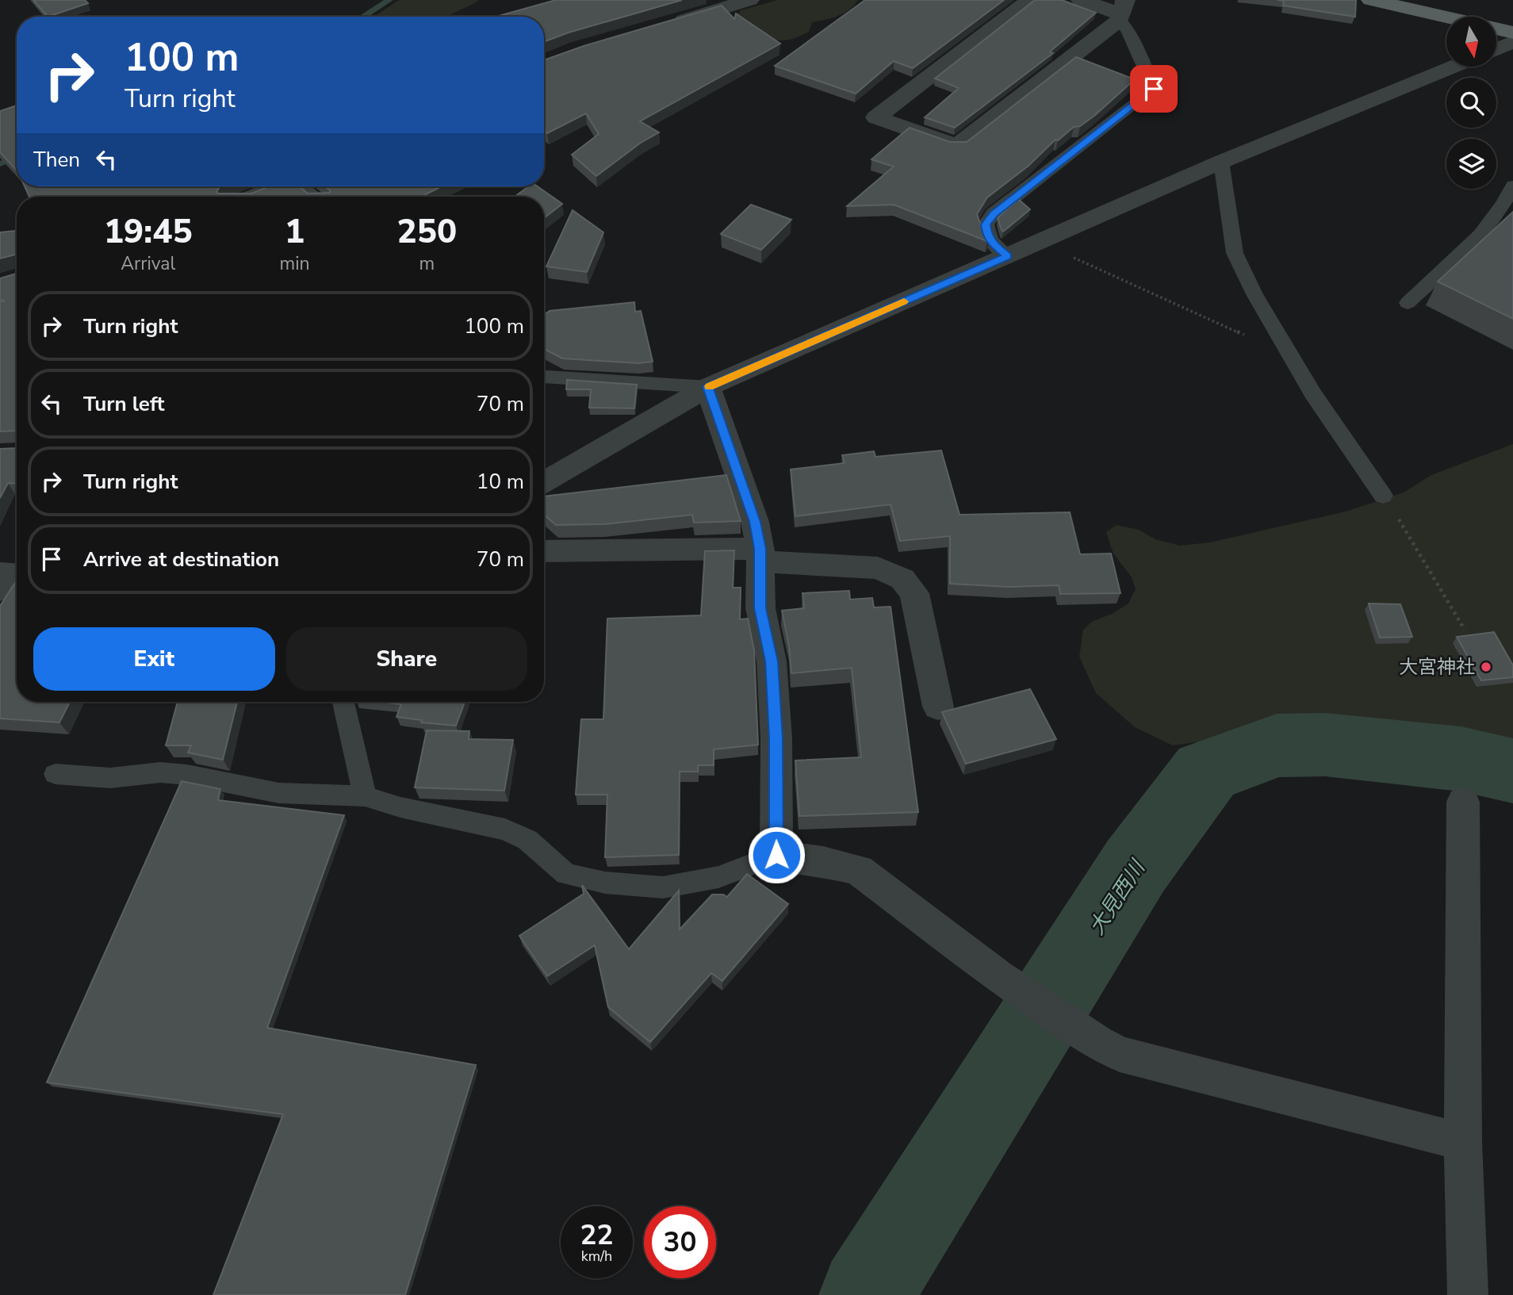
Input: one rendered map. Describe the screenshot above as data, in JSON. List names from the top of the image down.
{
  "water": ["大見西川"],
  "places": ["大宮神社"],
  "north": "bottom",
  "page": {
    "turn": ["100 m", "Turn right"],
    "then": "Then",
    "eta": [
      "19:45",
      "Arrival",
      "1",
      "min",
      "250",
      "m"
    ],
    "list": [
      {
        "name": "Turn right",
        "value": "100 m"
      },
      {
        "name": "Turn left",
        "value": "70 m"
      },
      {
        "name": "Turn right",
        "value": "10 m"
      },
      {
        "name": "Arrive at destination",
        "value": "70 m"
      }
    ],
    "buttons": ["Exit", "Share"],
    "speed": "22 km/h",
    "limit": "30"
  }
}
